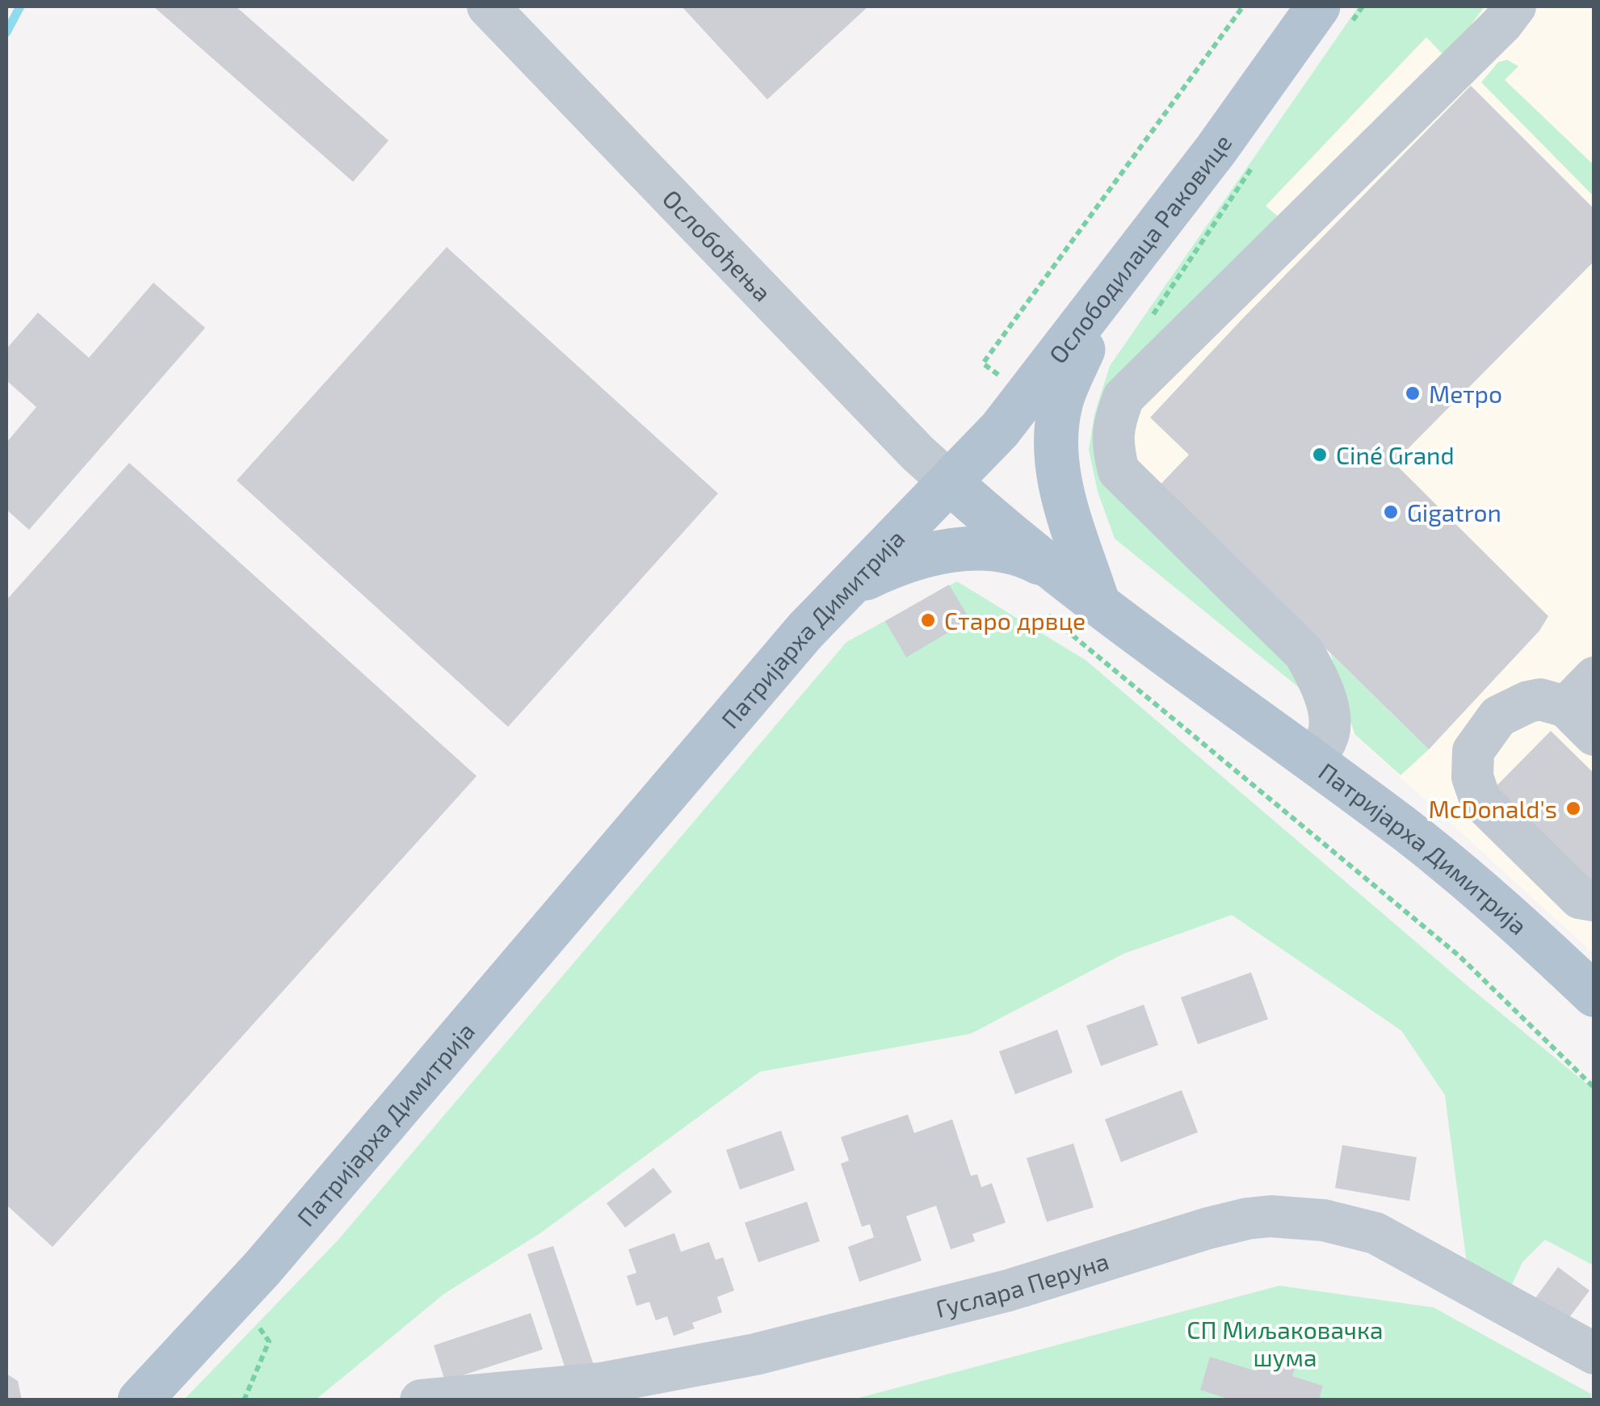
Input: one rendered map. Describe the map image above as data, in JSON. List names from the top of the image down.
{
  "streets": {
    "main road": ["Ослободилаца Раковице", "Патријарха Димитрија"],
    "street": ["Ослобођења", "Гуслара Перуна"]
  },
  "crossings": [
    ["Ослобођења", "Ослободилаца Раковице"],
    ["Ослобођења", "Патријарха Димитрија"],
    ["Ослободилаца Раковице", "Патријарха Димитрија"]
  ],
  "parks": ["СП Миљаковачка шума"],
  "places": [
    "Метро",
    "Ciné Grand",
    "Gigatron",
    "Старо дрвце",
    "McDonald's"
  ]
}
